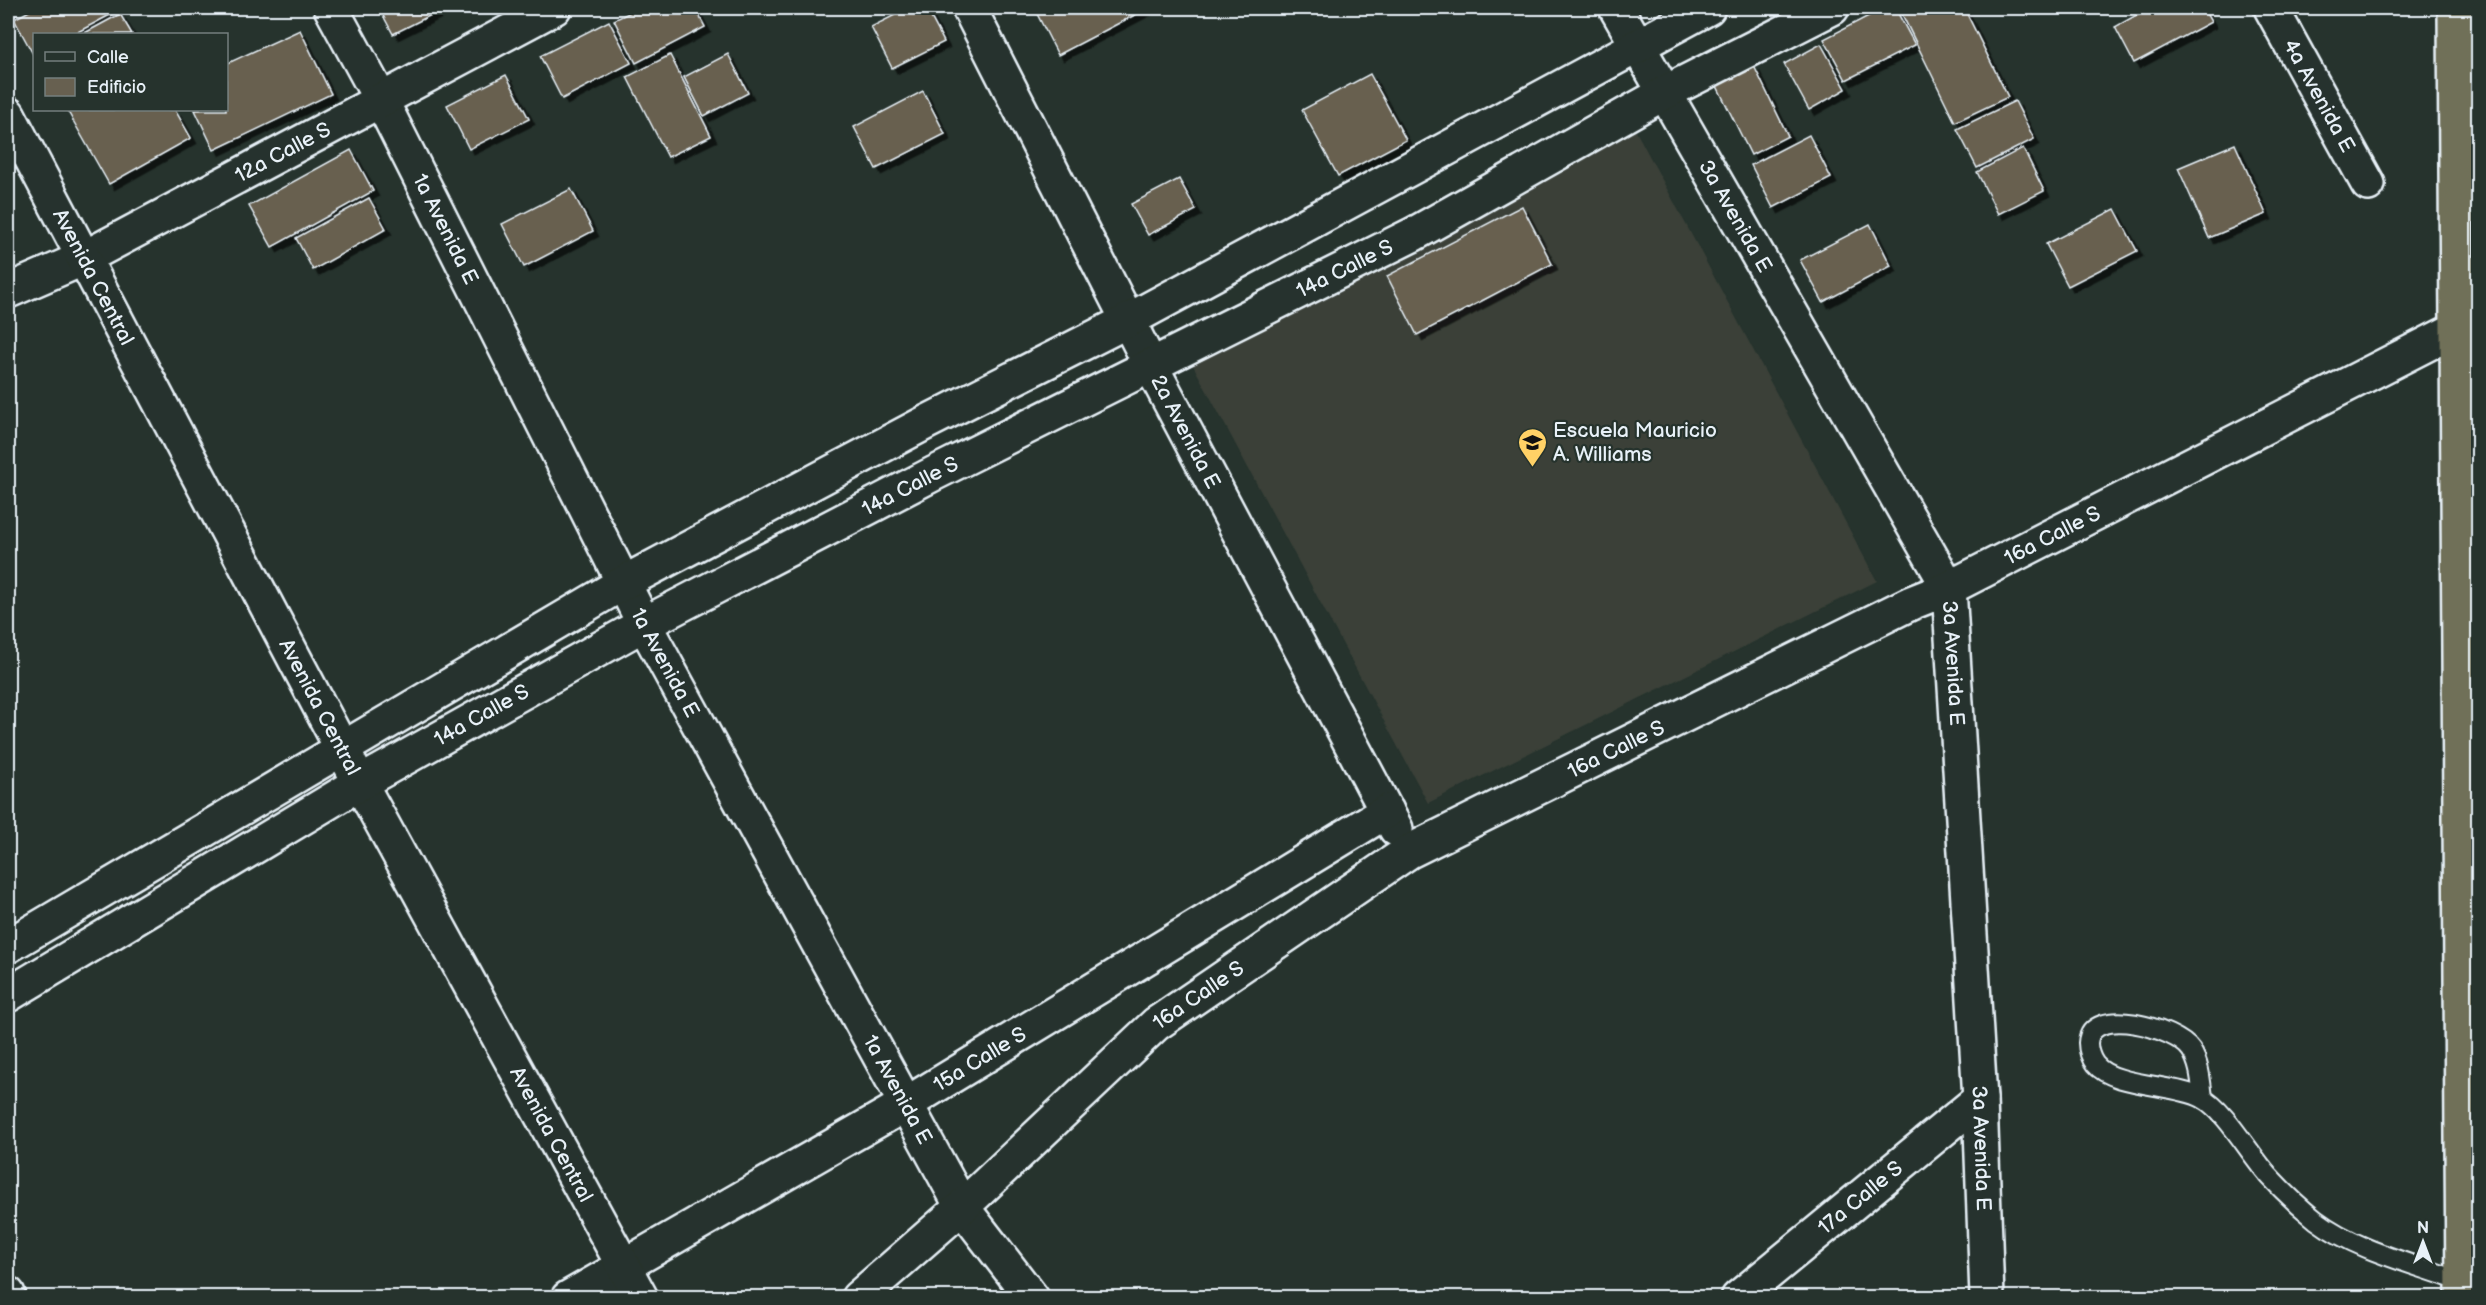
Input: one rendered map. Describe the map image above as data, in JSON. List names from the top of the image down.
{
  "streets": {
    "street": [
      "4a Avenida E",
      "12a Calle S",
      "3a Avenida E",
      "1a Avenida E",
      "14a Calle S",
      "Avenida Central",
      "2a Avenida E",
      "16a Calle S",
      "15a Calle S",
      "17a Calle S"
    ]
  },
  "crossings": [
    ["12a Calle S", "1a Avenida E"],
    ["12a Calle S", "Avenida Central"],
    ["3a Avenida E", "14a Calle S"],
    ["3a Avenida E", "16a Calle S"],
    ["3a Avenida E", "17a Calle S"],
    ["1a Avenida E", "14a Calle S"],
    ["1a Avenida E", "16a Calle S"],
    ["1a Avenida E", "15a Calle S"],
    ["14a Calle S", "Avenida Central"],
    ["14a Calle S", "2a Avenida E"],
    ["Avenida Central", "15a Calle S"],
    ["2a Avenida E", "16a Calle S"],
    ["2a Avenida E", "15a Calle S"]
  ],
  "places": {
    "school or university": ["Escuela Mauricio A. Williams"]
  },
  "legend": ["Calle", "Edificio"],
  "north": "top"
}
